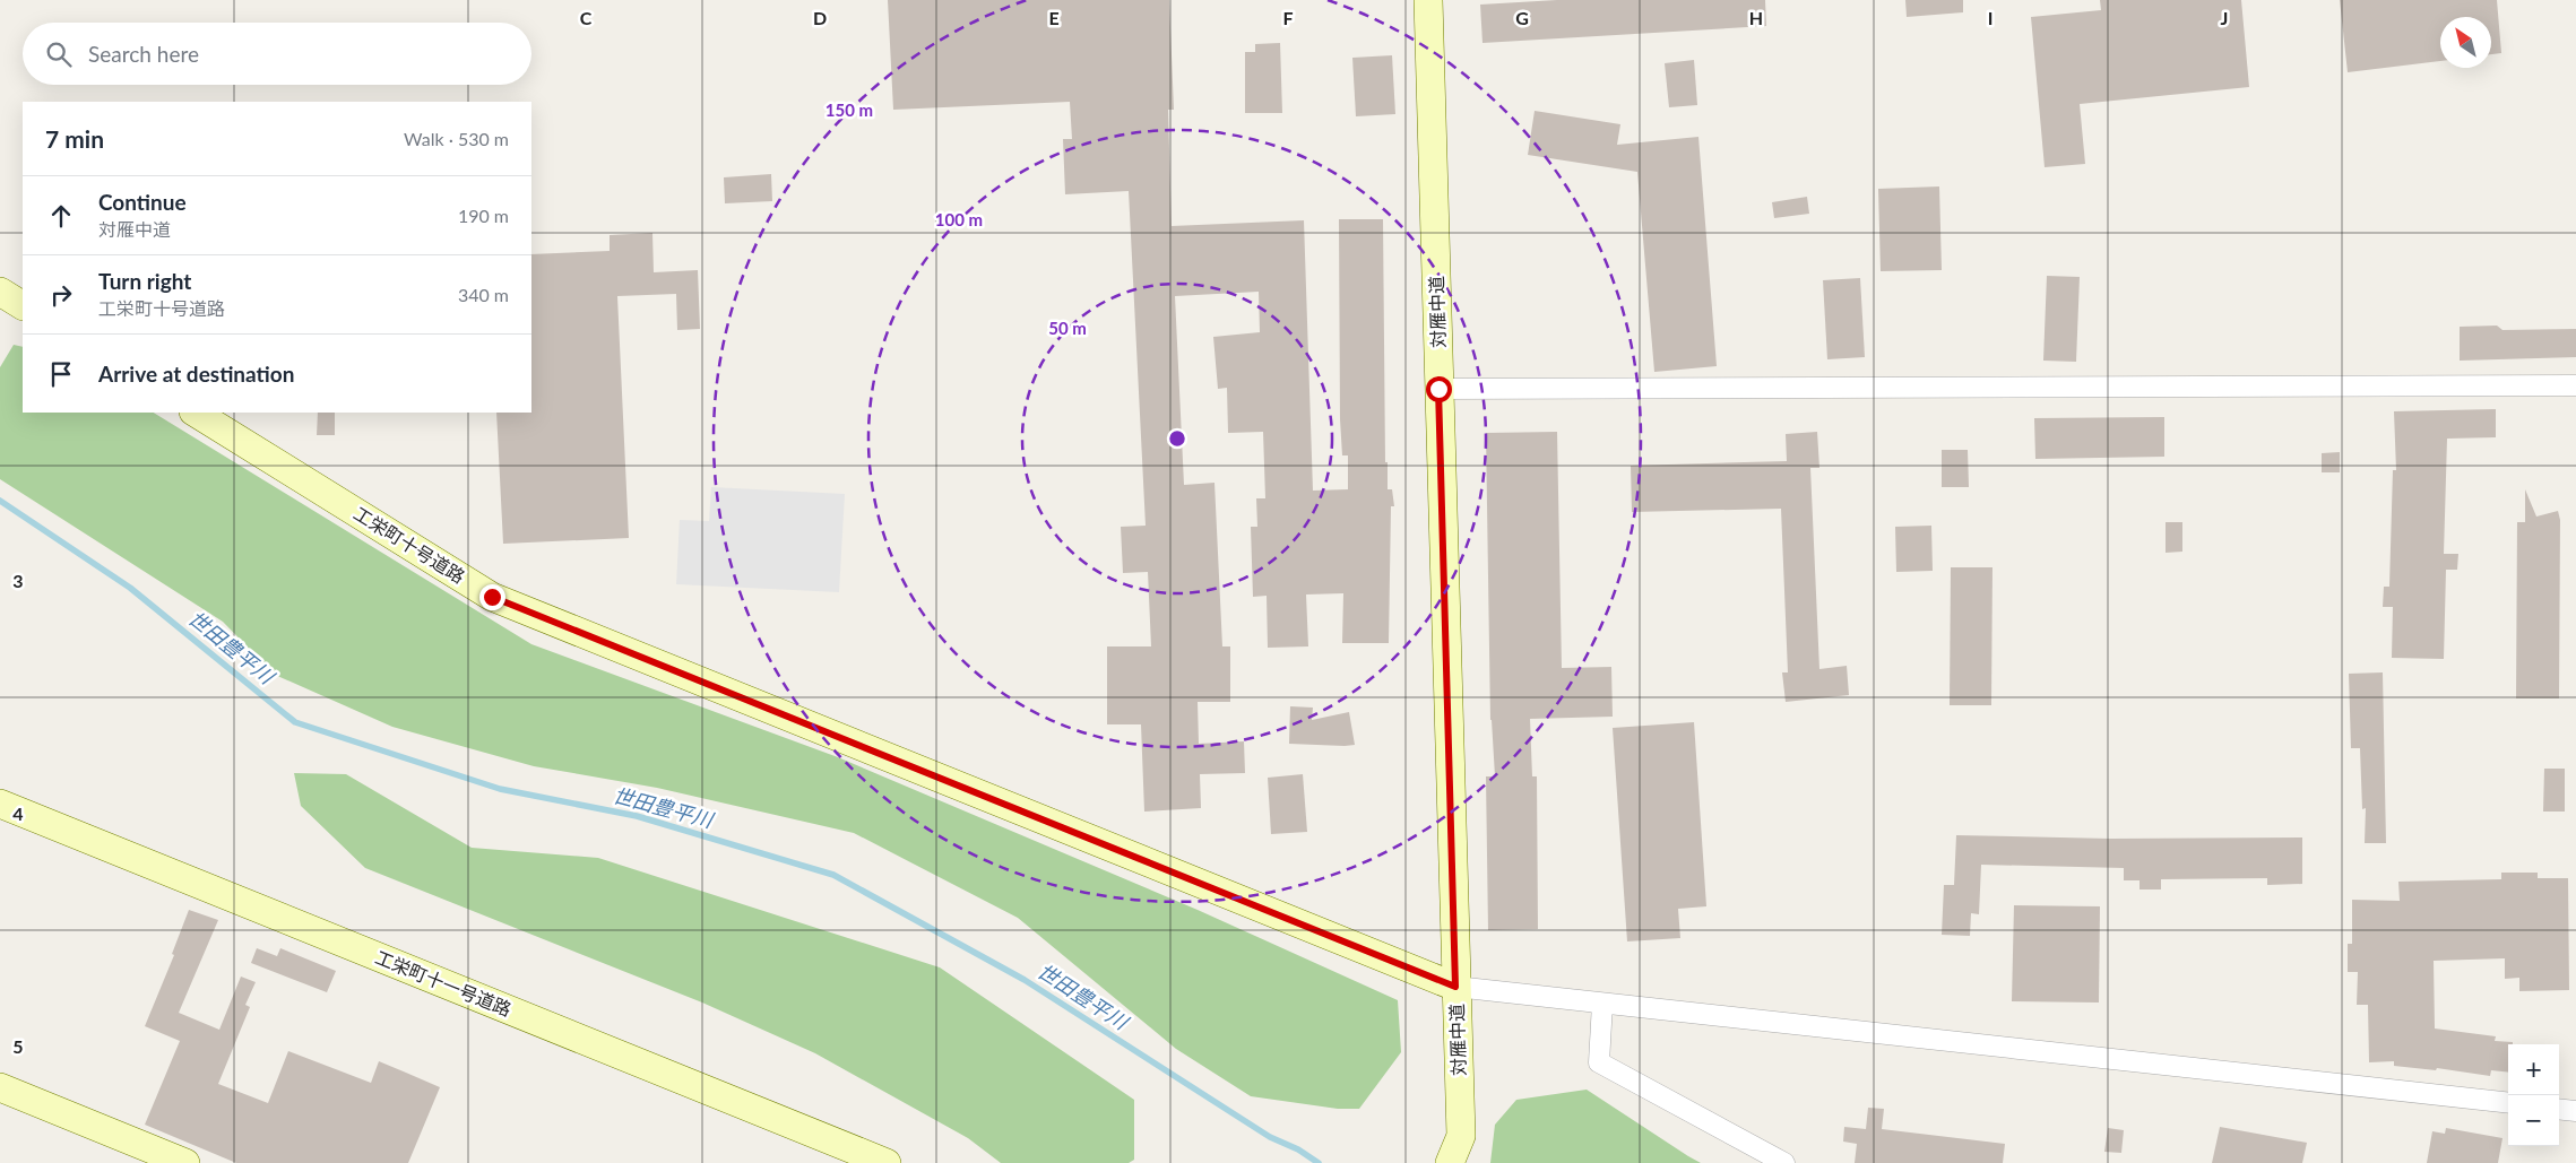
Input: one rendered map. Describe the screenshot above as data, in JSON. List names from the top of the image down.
{
  "streets": {
    "street": ["対雁中道", "工栄町十号道路", "工栄町十一号道路"]
  },
  "crossings": [
    ["対雁中道", "工栄町十号道路"]
  ],
  "water": ["世田豊平川"],
  "north": "top left",
  "page": {
    "search": "Search here",
    "heading": ["7 min", "Walk · 530 m"],
    "list": [
      ["Continue", "対雁中道", "190 m"],
      ["Turn right", "工栄町十号道路", "340 m"],
      "Arrive at destination"
    ],
    "map_buttons": ["+", "−"]
  },
  "grid": {
    "columns": [
      "C",
      "D",
      "E",
      "F",
      "G",
      "H",
      "I",
      "J"
    ],
    "rows": ["3", "4", "5"]
  },
  "rings": ["150 m", "100 m", "50 m"]
}
